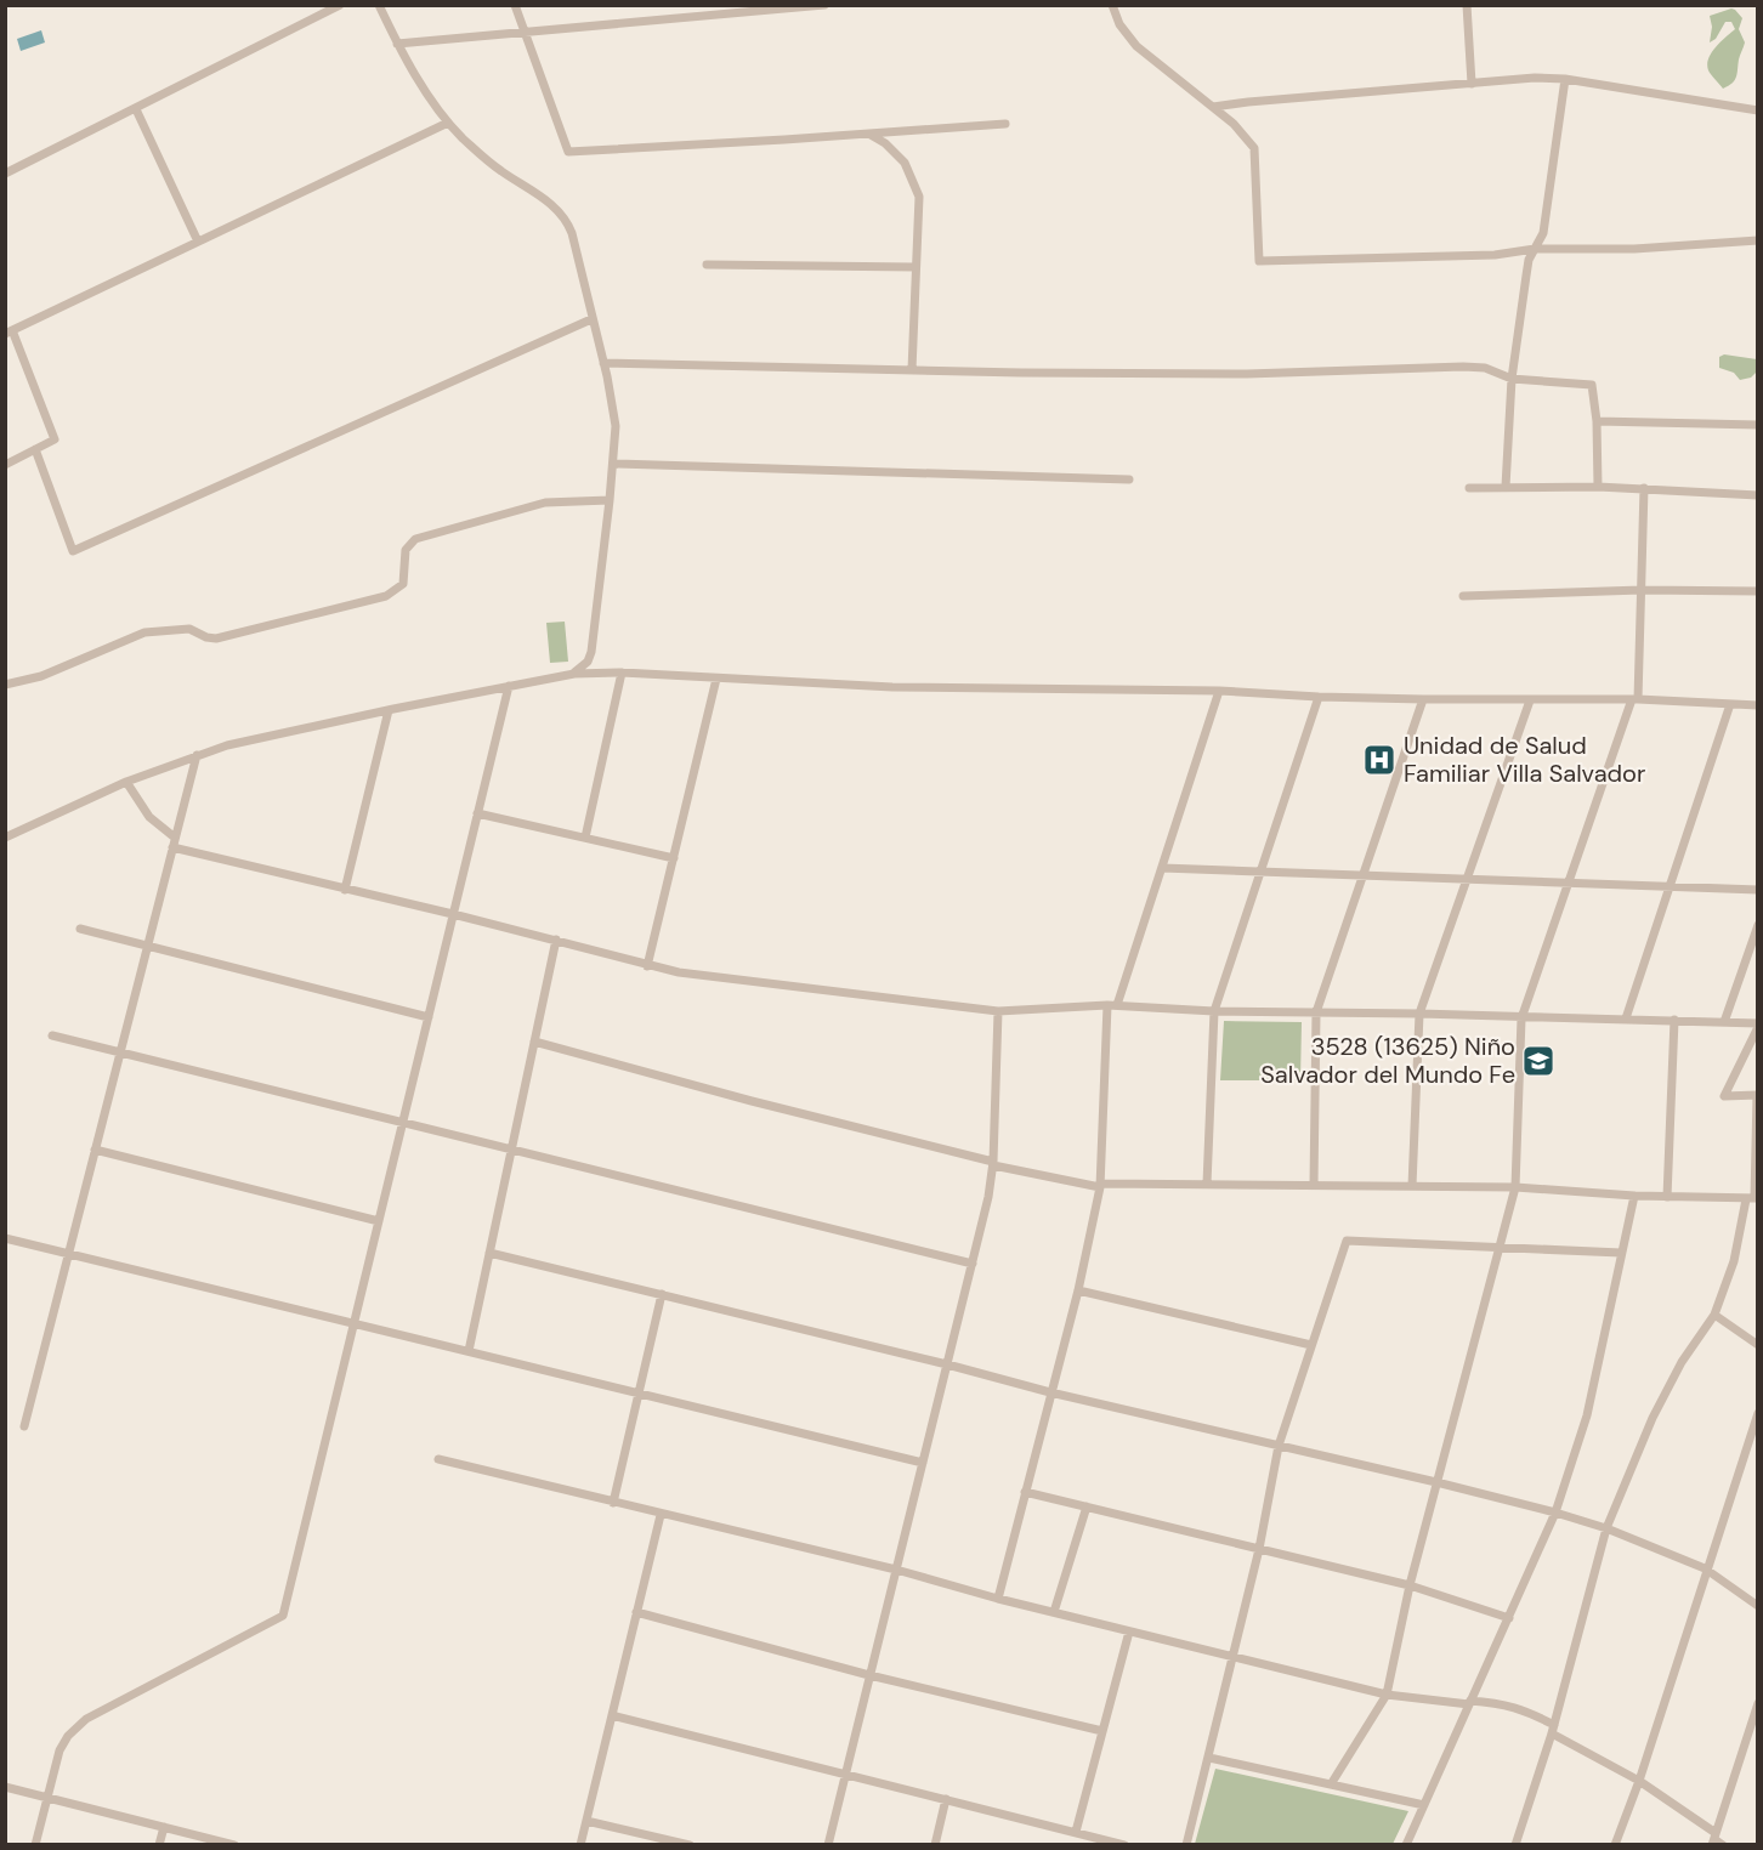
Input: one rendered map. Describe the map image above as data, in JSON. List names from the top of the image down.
{
  "places": {
    "hospital": ["Unidad de Salud Familiar Villa Salvador"],
    "school or university": ["3528 (13625) Niño Salvador del Mundo Fe"]
  }
}
